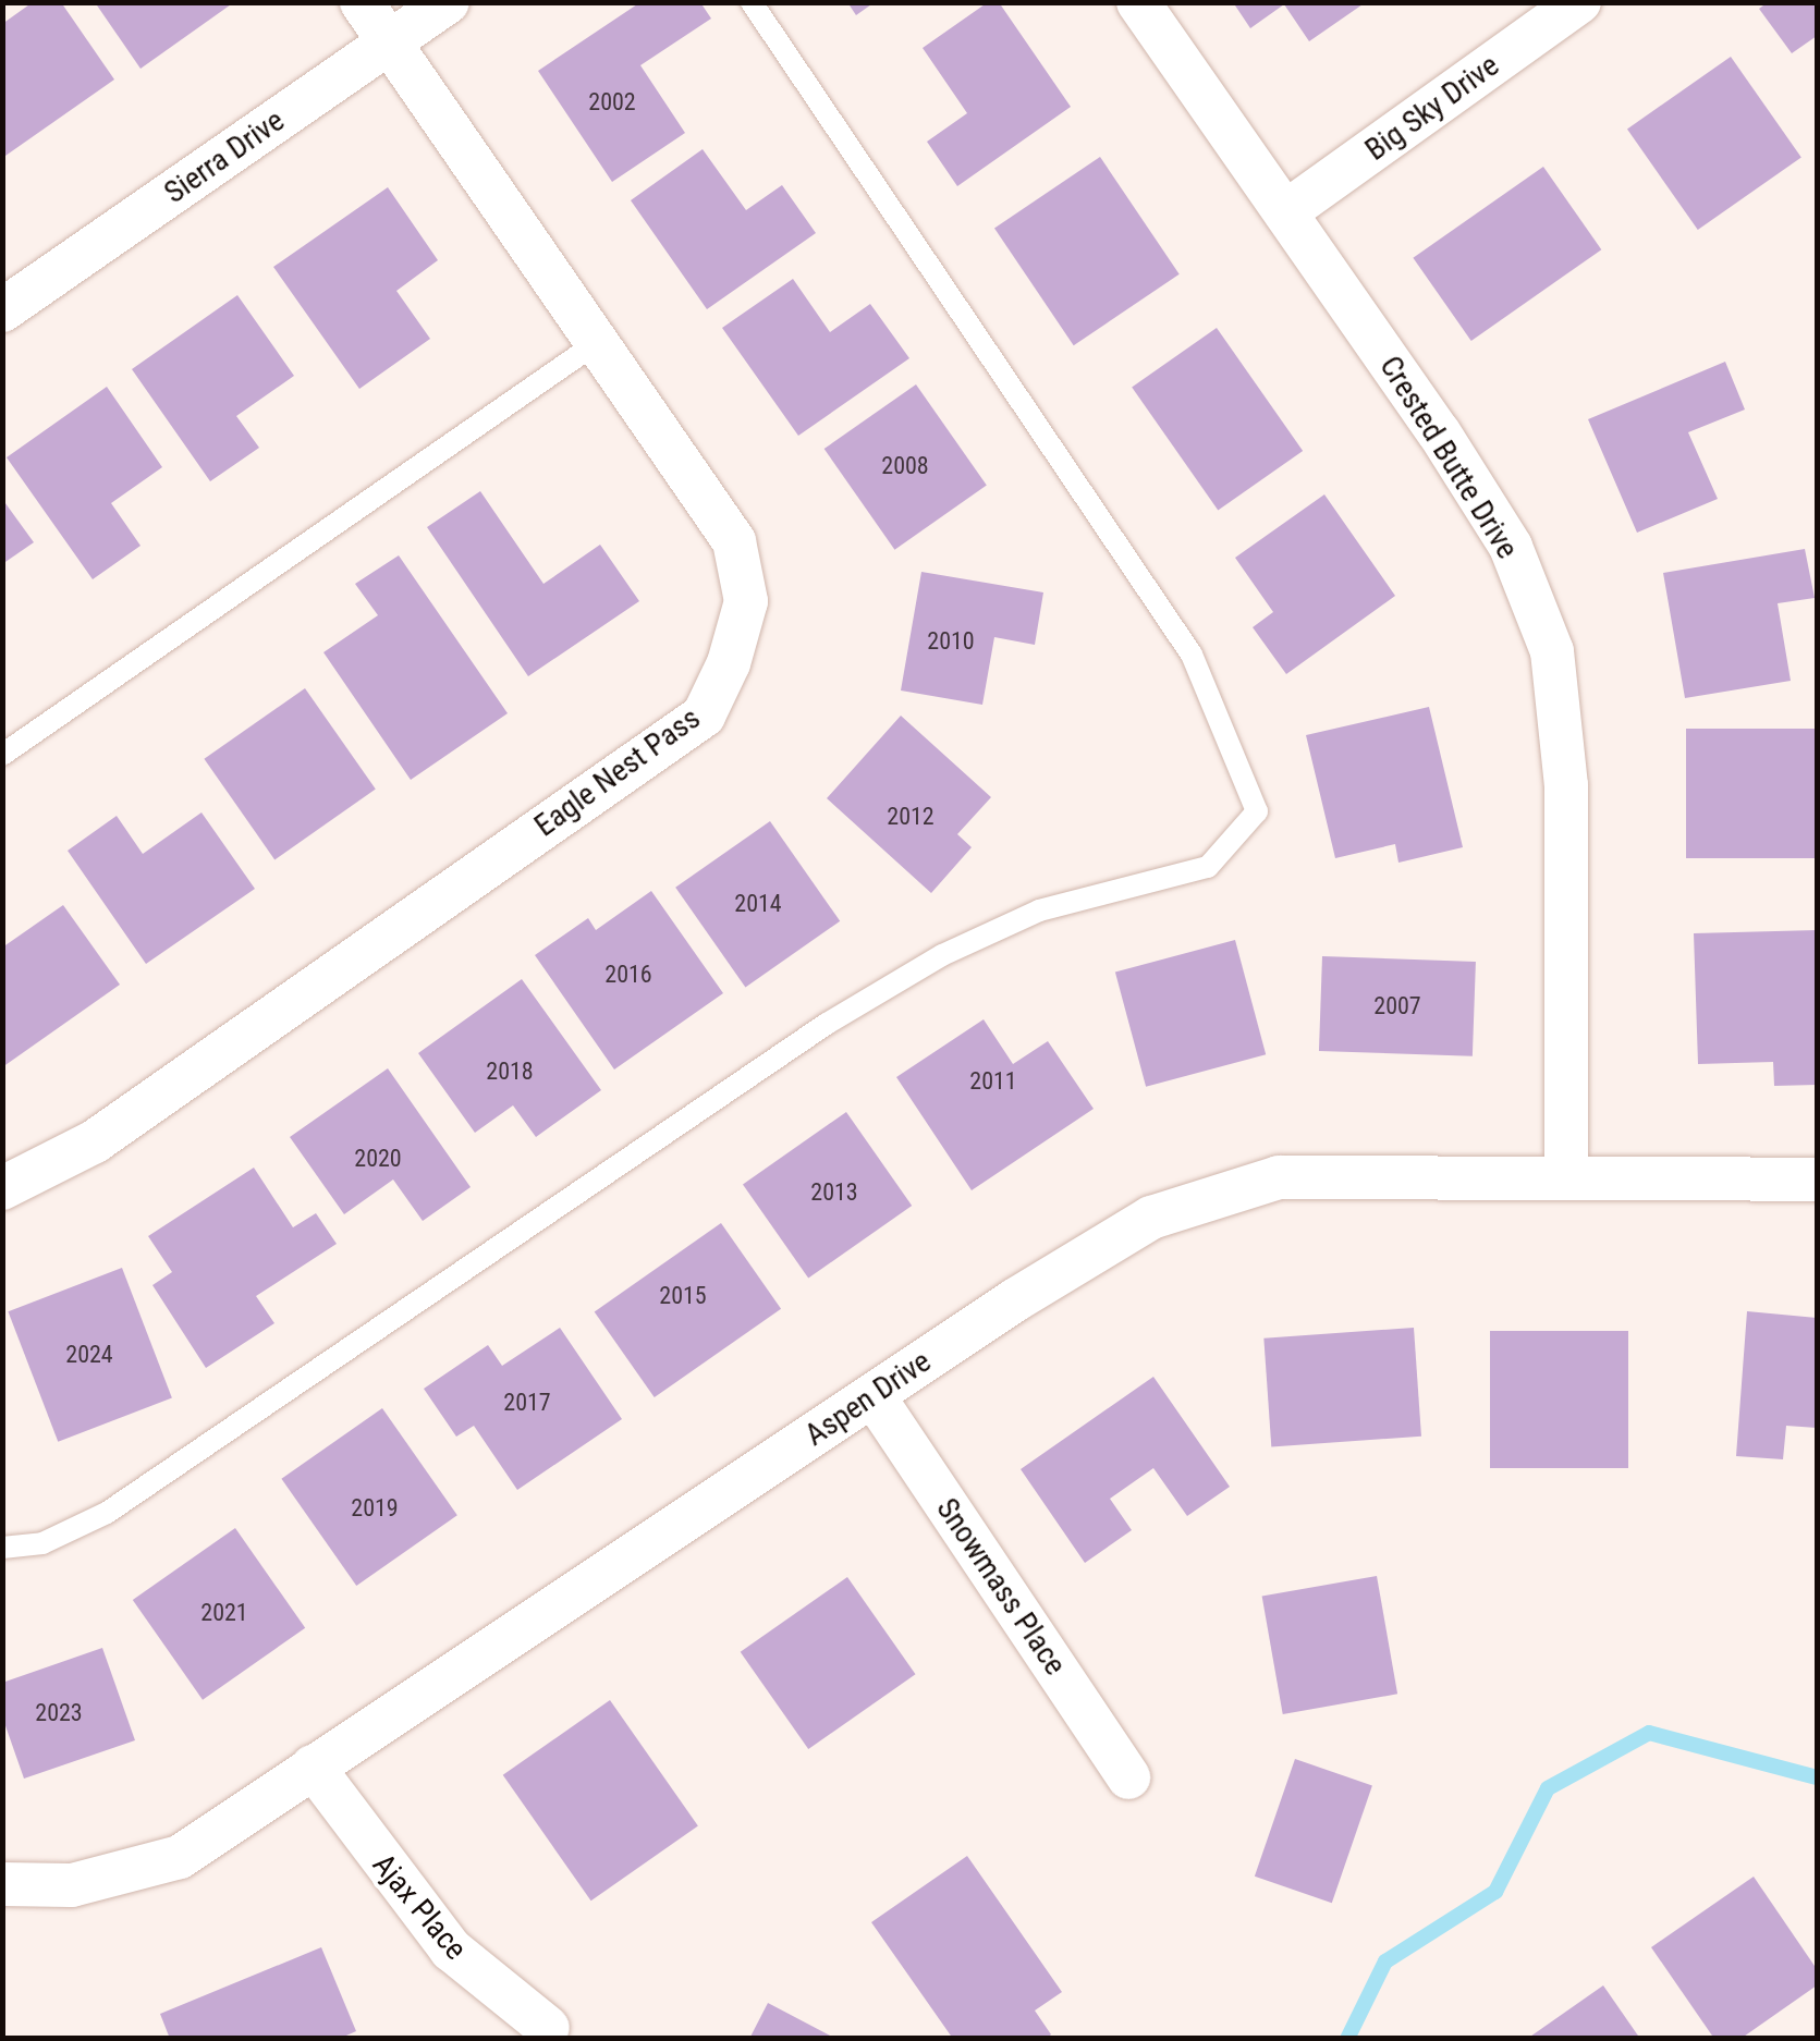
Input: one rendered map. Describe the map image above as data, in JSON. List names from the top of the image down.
{
  "streets": {
    "street": [
      "Big Sky Drive",
      "Sierra Drive",
      "Crested Butte Drive",
      "Eagle Nest Pass",
      "Aspen Drive",
      "Snowmass Place",
      "Ajax Place"
    ]
  },
  "crossings": [
    ["Big Sky Drive", "Crested Butte Drive"],
    ["Sierra Drive", "Eagle Nest Pass"],
    ["Crested Butte Drive", "Aspen Drive"],
    ["Aspen Drive", "Snowmass Place"],
    ["Aspen Drive", "Ajax Place"]
  ],
  "house_numbers": [
    "2002",
    "2008",
    "2010",
    "2012",
    "2014",
    "2016",
    "2007",
    "2018",
    "2011",
    "2020",
    "2013",
    "2015",
    "2024",
    "2017",
    "2019",
    "2021",
    "2023"
  ]
}
